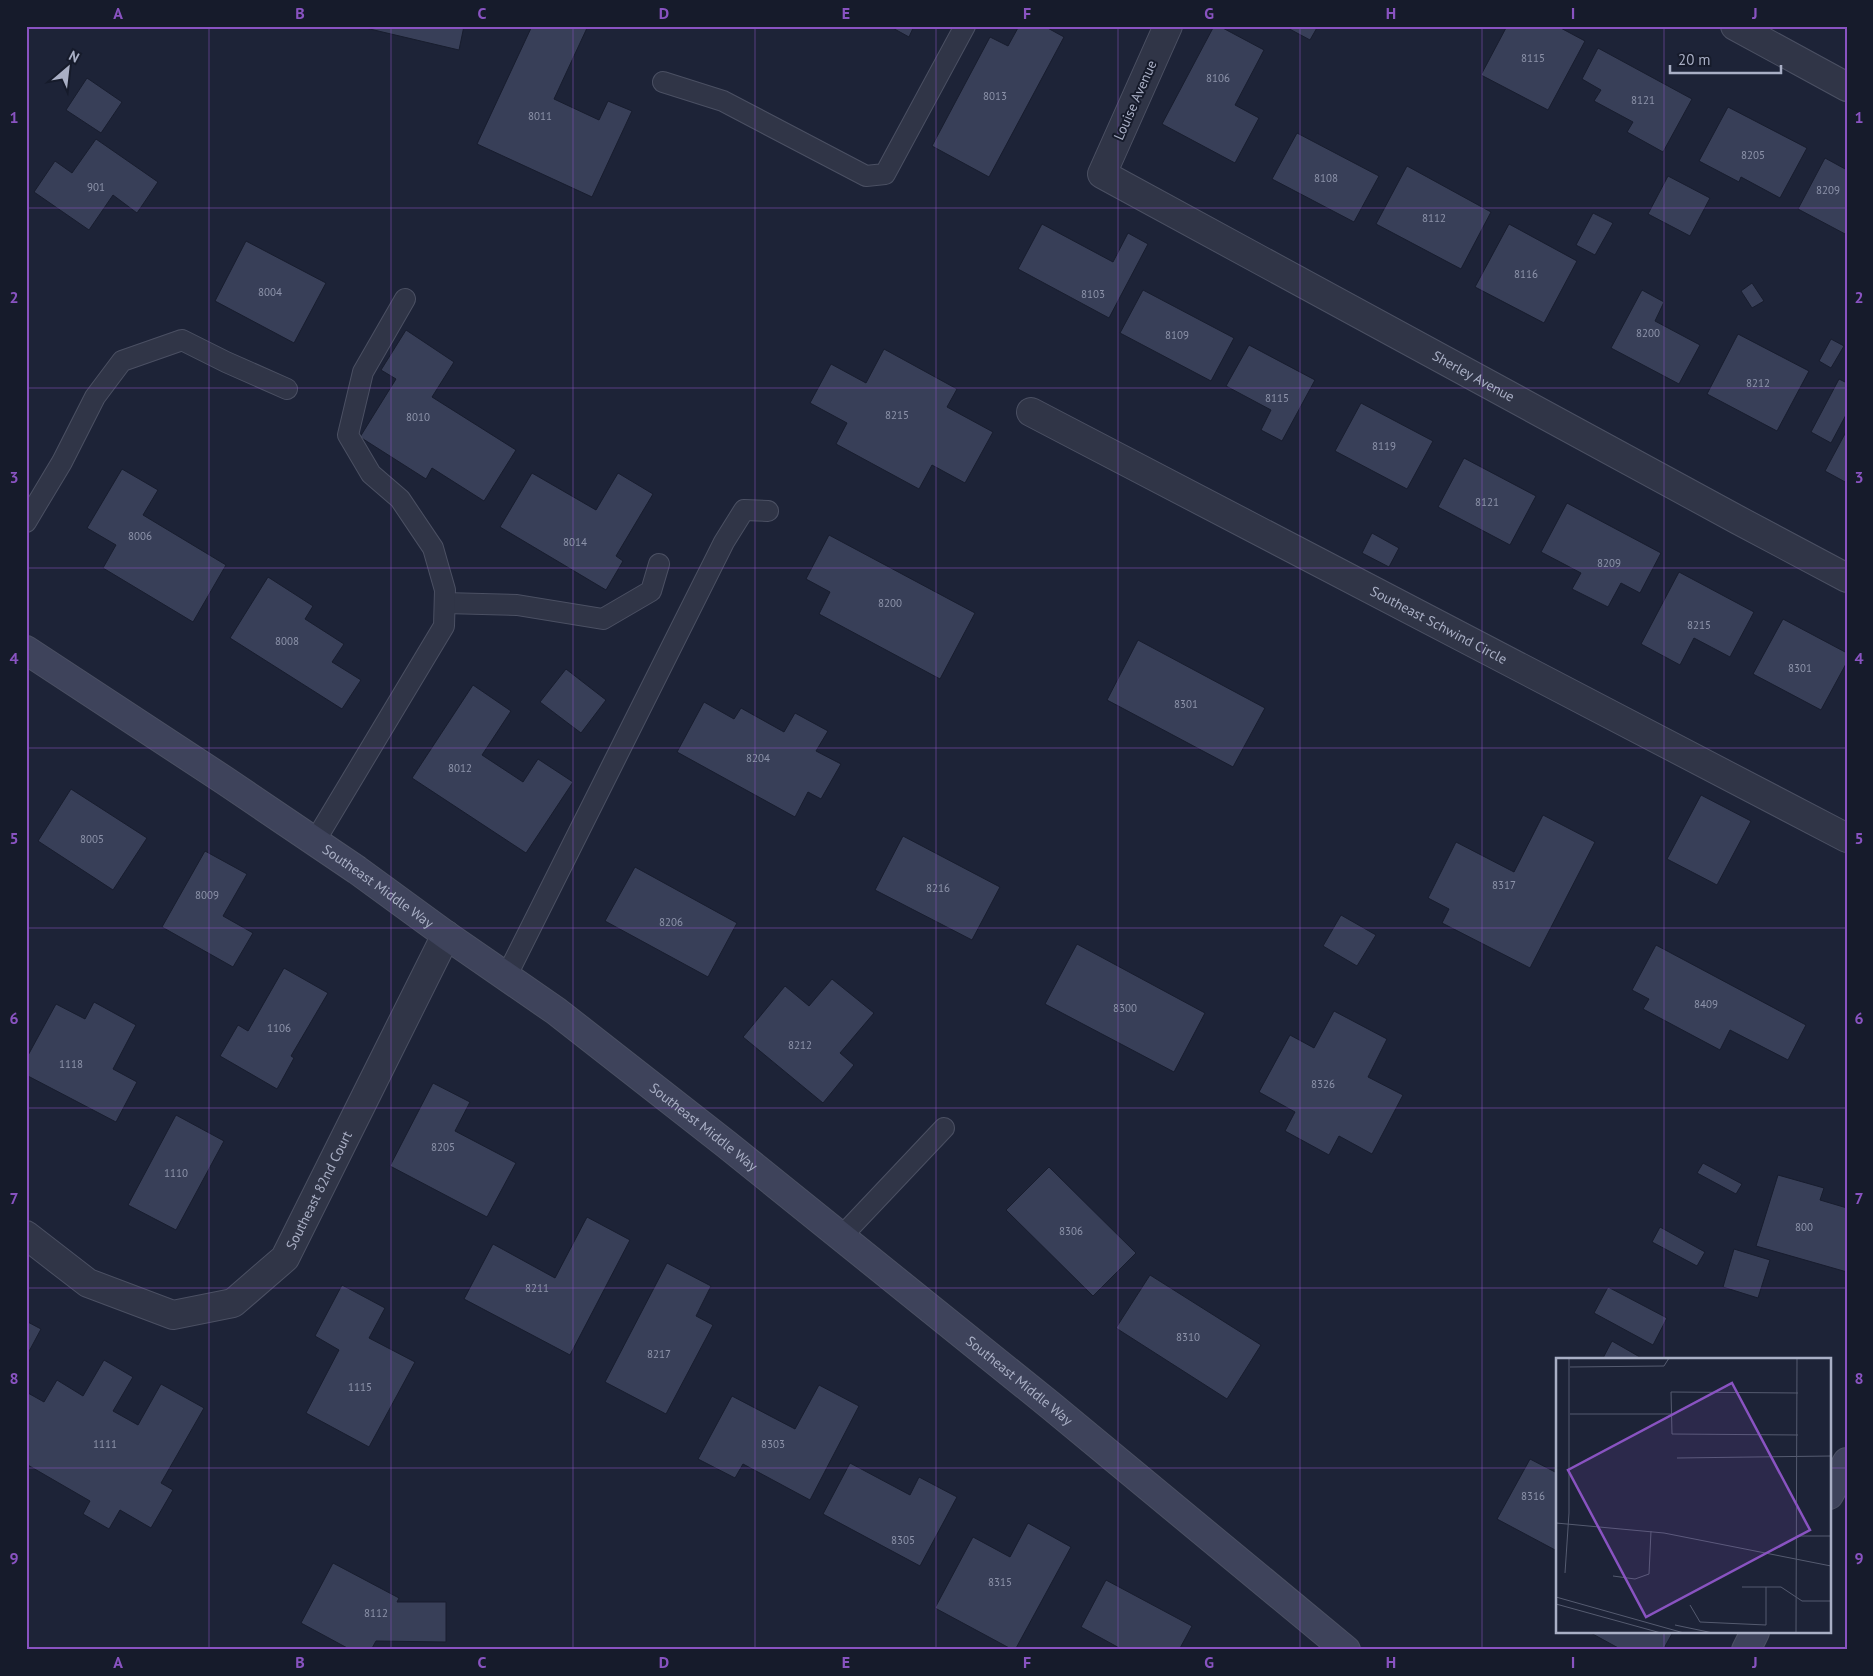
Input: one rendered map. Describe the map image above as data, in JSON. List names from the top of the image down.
{
  "streets": {
    "street": [
      "Louise Avenue",
      "Sherley Avenue",
      "Southeast Schwind Circle",
      "Southeast Middle Way",
      "Southeast 82nd Court"
    ]
  },
  "crossings": [
    ["Louise Avenue", "Sherley Avenue"],
    ["Southeast Middle Way", "Southeast 82nd Court"]
  ],
  "house_numbers": [
    "8115",
    "8106",
    "8013",
    "8121",
    "8011",
    "8205",
    "8108",
    "901",
    "8209",
    "8112",
    "8116",
    "8004",
    "8103",
    "8200",
    "8109",
    "8212",
    "8115",
    "8215",
    "8010",
    "8119",
    "8121",
    "8006",
    "8014",
    "8209",
    "8200",
    "8215",
    "8008",
    "8301",
    "8301",
    "8204",
    "8012",
    "8005",
    "8317",
    "8216",
    "8009",
    "8206",
    "8409",
    "8300",
    "1106",
    "8212",
    "1118",
    "8326",
    "8205",
    "1110",
    "800",
    "8306",
    "8211",
    "8310",
    "8217",
    "1115",
    "1111",
    "8303",
    "8316",
    "8305",
    "8315",
    "8112"
  ],
  "scale_bar": "20 m",
  "north": "top right",
  "grid": {
    "columns": [
      "A",
      "B",
      "C",
      "D",
      "E",
      "F",
      "G",
      "H",
      "I",
      "J"
    ],
    "rows": [
      "1",
      "2",
      "3",
      "4",
      "5",
      "6",
      "7",
      "8",
      "9"
    ]
  }
}
